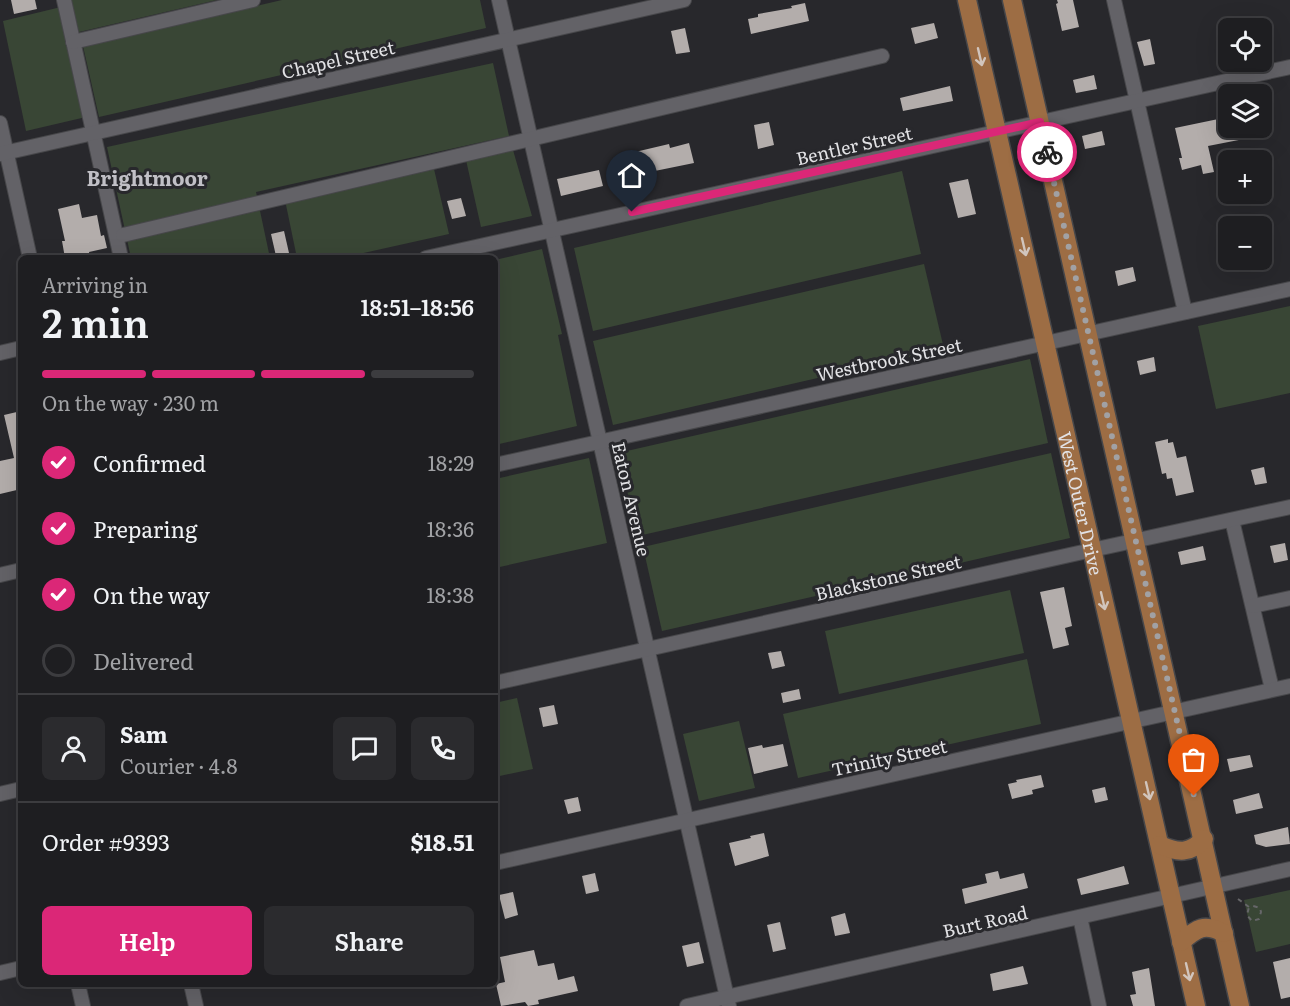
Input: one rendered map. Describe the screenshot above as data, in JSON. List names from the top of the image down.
{
  "streets": {
    "main road": ["West Outer Drive"],
    "street": [
      "Chapel Street",
      "Bentler Street",
      "Westbrook Street",
      "Eaton Avenue",
      "Blackstone Street",
      "Trinity Street",
      "Burt Road"
    ]
  },
  "crossings": [
    ["Chapel Street", "Eaton Avenue"],
    ["Bentler Street", "Eaton Avenue"],
    ["Bentler Street", "West Outer Drive"],
    ["Westbrook Street", "Eaton Avenue"],
    ["Westbrook Street", "West Outer Drive"],
    ["Eaton Avenue", "Blackstone Street"],
    ["Eaton Avenue", "Trinity Street"],
    ["Eaton Avenue", "Burt Road"],
    ["West Outer Drive", "Blackstone Street"],
    ["West Outer Drive", "Trinity Street"],
    ["West Outer Drive", "Burt Road"]
  ],
  "districts": ["Brightmoor"],
  "page": {
    "map_buttons": ["+", "−"],
    "heading": ["2 min", "Arriving in", "18:51–18:56"],
    "panel": [
      "Sam",
      "Courier · 4.8",
      "Order #9393",
      "$18.51"
    ],
    "bar": "On the way · 230 m",
    "list": [
      ["Confirmed", "18:29"],
      ["Preparing", "18:36"],
      ["On the way", "18:38"],
      "Delivered"
    ],
    "buttons": ["Help", "Share"]
  }
}
